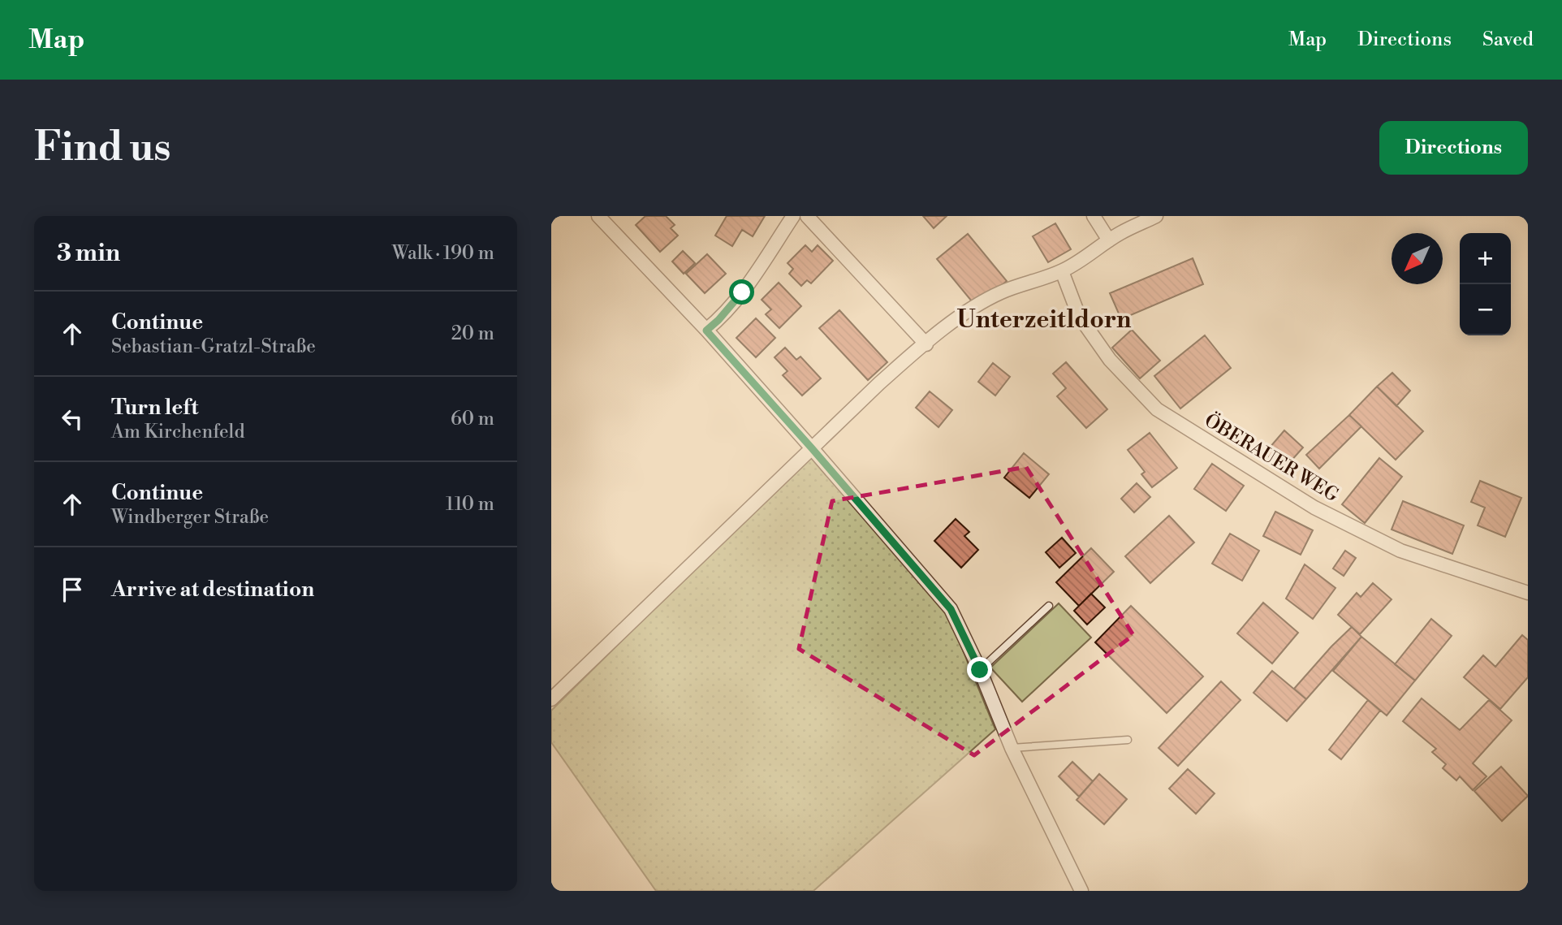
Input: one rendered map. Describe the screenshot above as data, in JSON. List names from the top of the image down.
{
  "streets": {
    "street": ["ÖBERAUER WEG"]
  },
  "districts": ["Unterzeitldorn"],
  "north": "bottom left",
  "page": {
    "header": "Map",
    "nav": ["Map", "Directions", "Saved"],
    "buttons": "Directions",
    "title": "Find us",
    "heading": ["3 min", "Walk · 190 m"],
    "map_buttons": ["+", "−"],
    "list": [
      ["Continue", "Sebastian-Gratzl-Straße", "20 m"],
      ["Turn left", "Am Kirchenfeld", "60 m"],
      ["Continue", "Windberger Straße", "110 m"],
      "Arrive at destination"
    ]
  }
}
